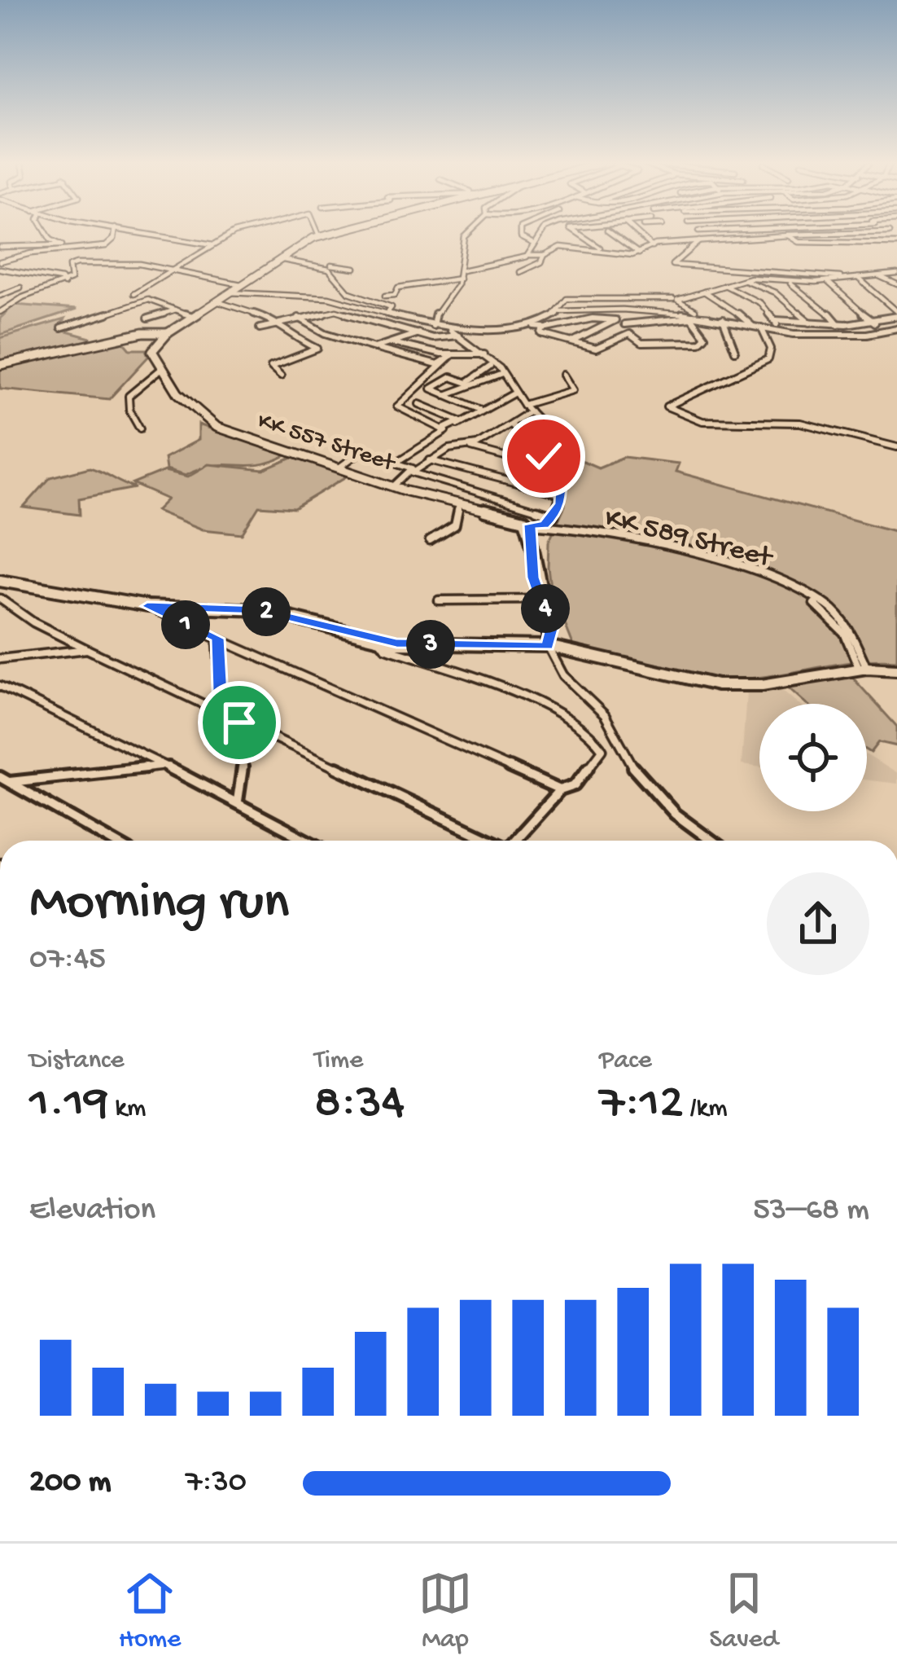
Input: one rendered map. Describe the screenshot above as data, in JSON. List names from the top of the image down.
{
  "streets": {
    "main road": ["KK 557 Street"],
    "street": ["KK 589 Street"]
  },
  "crossings": [
    ["KK 557 Street", "KK 589 Street"]
  ],
  "page": {
    "pins": [
      "4",
      "2",
      "1",
      "3"
    ],
    "heading": ["Morning run", "07:45"],
    "stats": [
      ["Distance", "1.19 km"],
      ["Time", "8:34"],
      ["Pace", "7:12 /km"]
    ],
    "chart": ["Elevation", "53–68 m"],
    "list": [
      {
        "name": "200 m",
        "note": "7:30"
      }
    ],
    "tabs": ["Home", "Map", "Saved"]
  }
}
